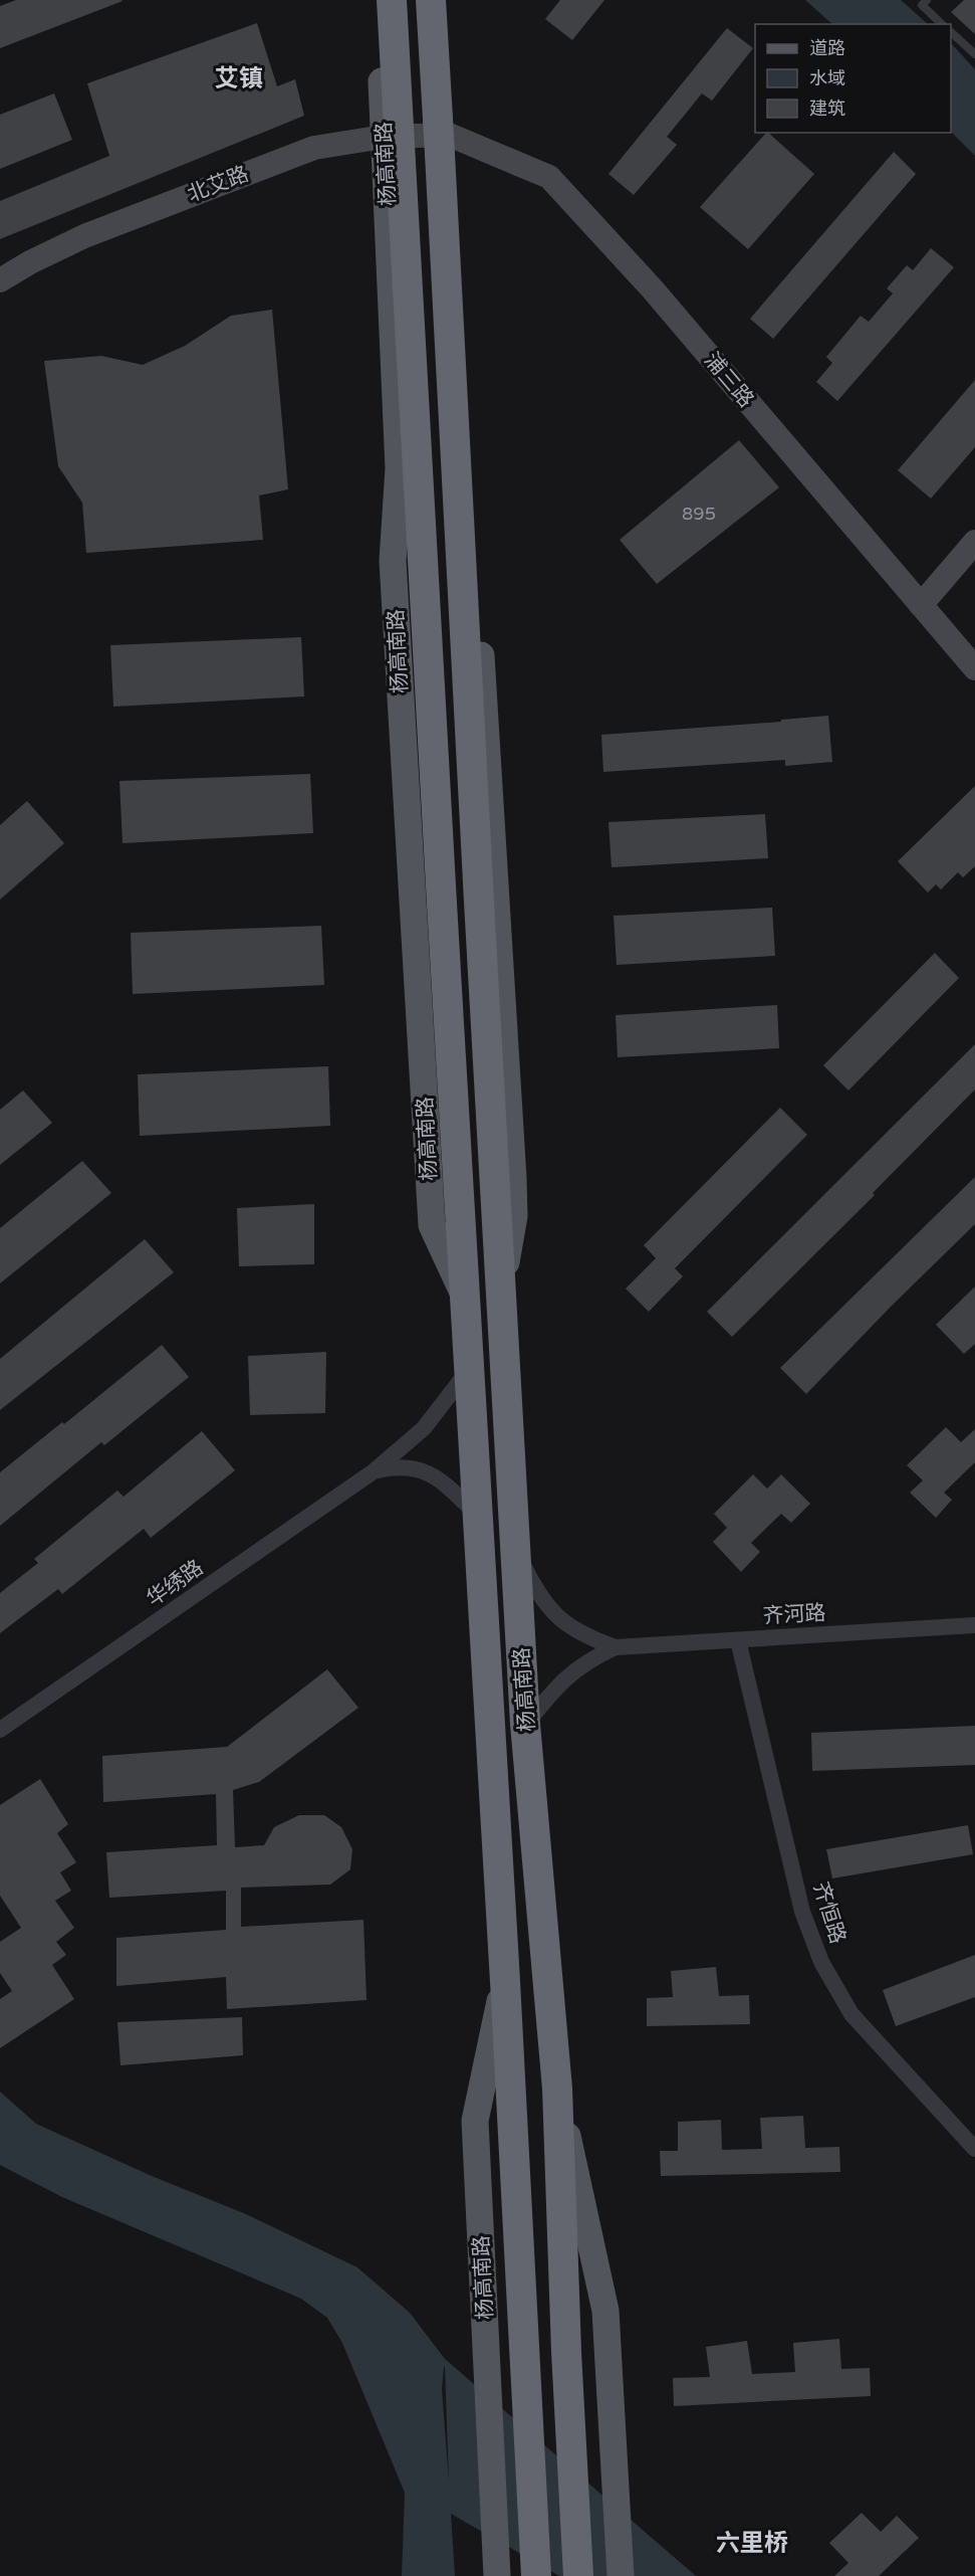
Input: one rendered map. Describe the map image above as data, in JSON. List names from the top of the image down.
{
  "streets": {
    "highway": ["杨高南路"],
    "street": [
      "北艾路",
      "浦三路",
      "华绣路",
      "齐河路",
      "齐恒路"
    ]
  },
  "crossings": [
    ["杨高南路", "北艾路"],
    ["杨高南路", "浦三路"],
    ["杨高南路", "华绣路"],
    ["杨高南路", "齐河路"],
    ["北艾路", "浦三路"],
    ["齐河路", "齐恒路"]
  ],
  "districts": ["艾镇", "六里桥"],
  "house_numbers": ["895"],
  "legend": ["道路", "水域", "建筑"]
}
